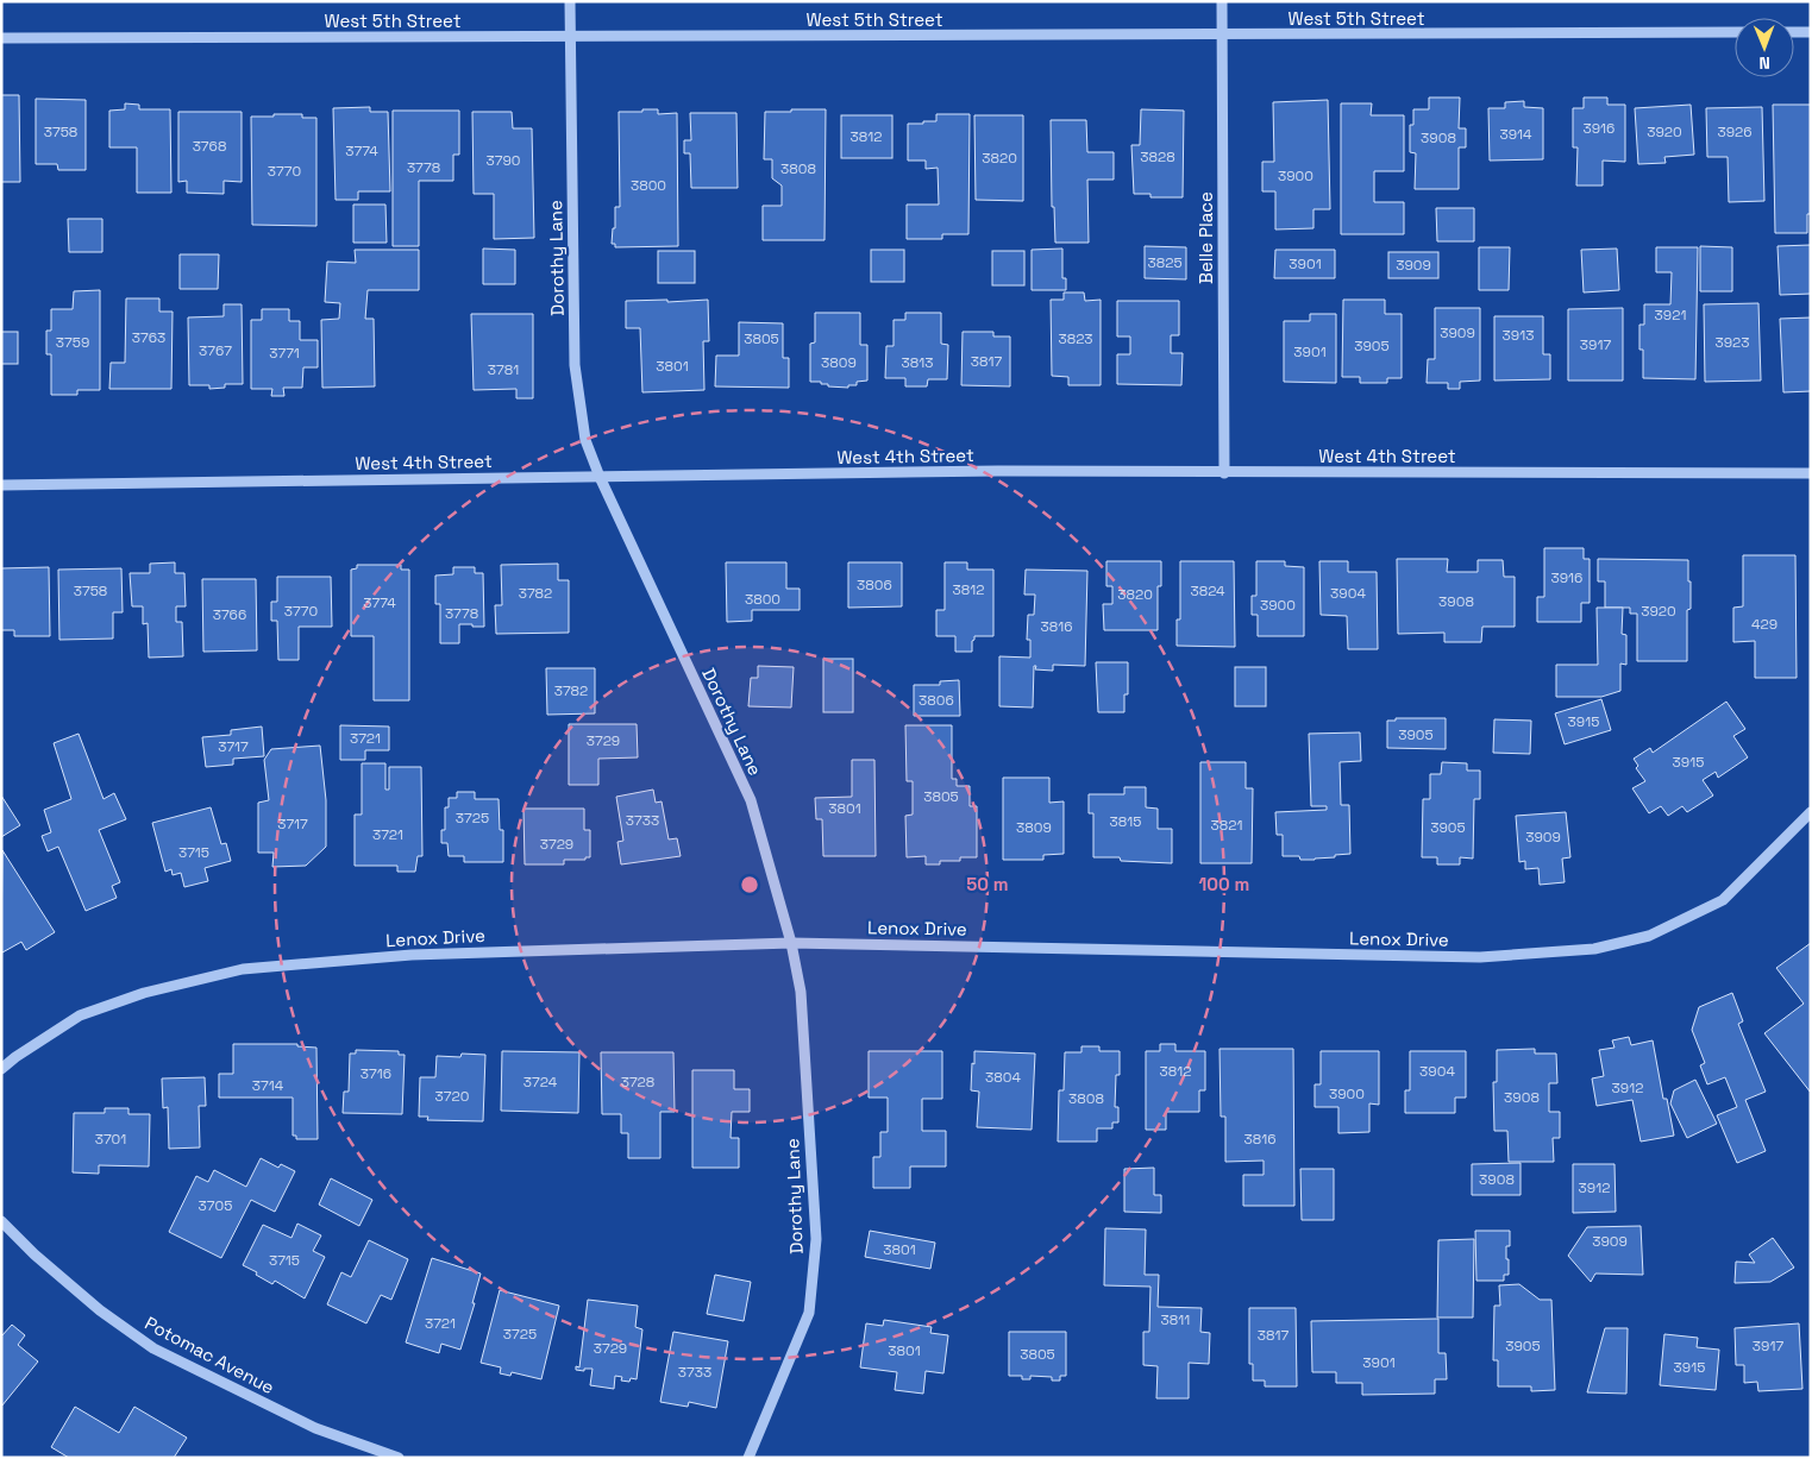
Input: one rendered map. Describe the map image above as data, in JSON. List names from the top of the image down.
{
  "streets": {
    "street": [
      "West 5th Street",
      "Belle Place",
      "Dorothy Lane",
      "West 4th Street",
      "Lenox Drive",
      "Potomac Avenue"
    ]
  },
  "crossings": [
    ["West 5th Street", "Belle Place"],
    ["West 5th Street", "Dorothy Lane"],
    ["Belle Place", "West 4th Street"],
    ["Dorothy Lane", "West 4th Street"],
    ["Dorothy Lane", "Lenox Drive"]
  ],
  "house_numbers": [
    "3916",
    "3758",
    "3920",
    "3926",
    "3914",
    "3812",
    "3908",
    "3768",
    "3774",
    "3828",
    "3820",
    "3790",
    "3778",
    "3808",
    "3770",
    "3900",
    "3800",
    "3825",
    "3901",
    "3909",
    "3921",
    "3909",
    "3913",
    "3763",
    "3805",
    "3823",
    "3759",
    "3923",
    "3917",
    "3905",
    "3767",
    "3901",
    "3771",
    "3817",
    "3809",
    "3813",
    "3801",
    "3781",
    "3916",
    "3806",
    "3812",
    "3758",
    "3824",
    "3782",
    "3904",
    "3820",
    "3800",
    "3908",
    "3774",
    "3900",
    "3770",
    "3920",
    "3778",
    "3766",
    "429",
    "3816",
    "3782",
    "3806",
    "3915",
    "3905",
    "3721",
    "3729",
    "3717",
    "3915",
    "3805",
    "3801",
    "3725",
    "3733",
    "3815",
    "3717",
    "3821",
    "3809",
    "3905",
    "3721",
    "3909",
    "3729",
    "3715",
    "3812",
    "3904",
    "3716",
    "3804",
    "3724",
    "3728",
    "3714",
    "3912",
    "3900",
    "3720",
    "3908",
    "3808",
    "3701",
    "3816",
    "3908",
    "3912",
    "3705",
    "3909",
    "3801",
    "3715",
    "3811",
    "3721",
    "3725",
    "3817",
    "3905",
    "3917",
    "3729",
    "3801",
    "3805",
    "3901",
    "3915",
    "3733"
  ],
  "north": "bottom",
  "rings": ["50 m", "100 m"]
}
